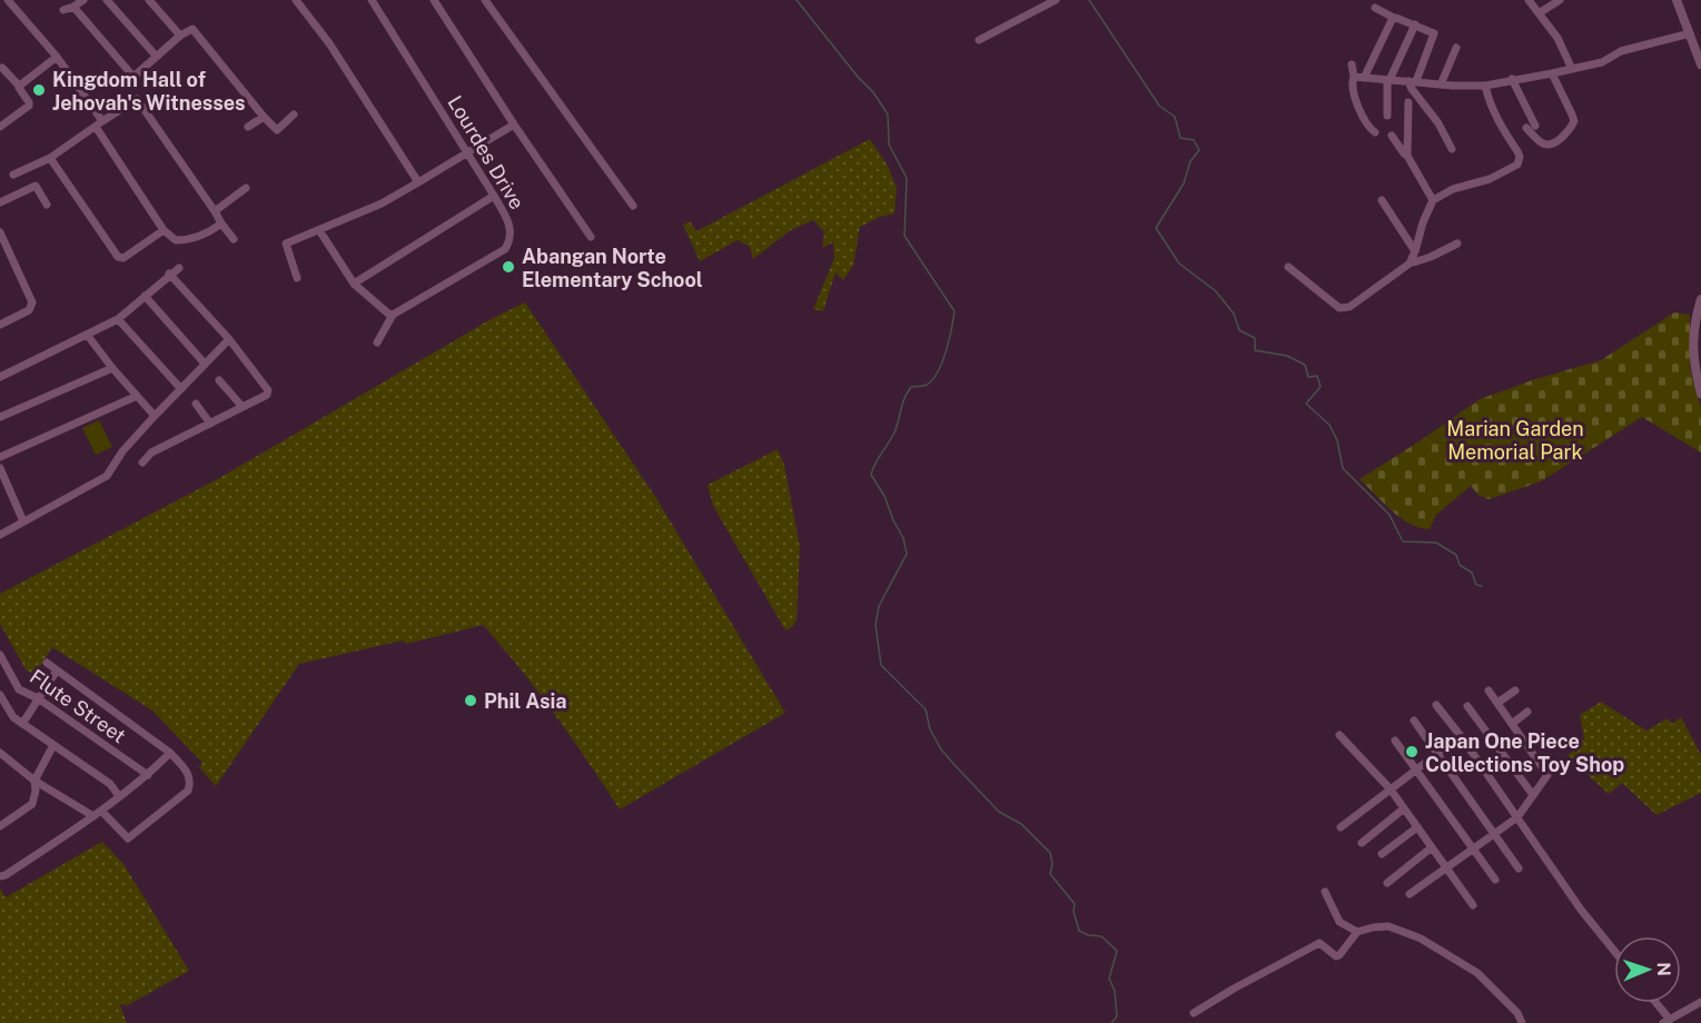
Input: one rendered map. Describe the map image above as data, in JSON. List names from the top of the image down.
{
  "streets": {
    "street": ["Lourdes Drive", "Flute Street"]
  },
  "parks": ["Marian Garden Memorial Park"],
  "places": [
    "Kingdom Hall of Jehovah's Witnesses",
    "Abangan Norte Elementary School",
    "Phil Asia",
    "Japan One Piece Collections Toy Shop"
  ],
  "north": "right"
}
